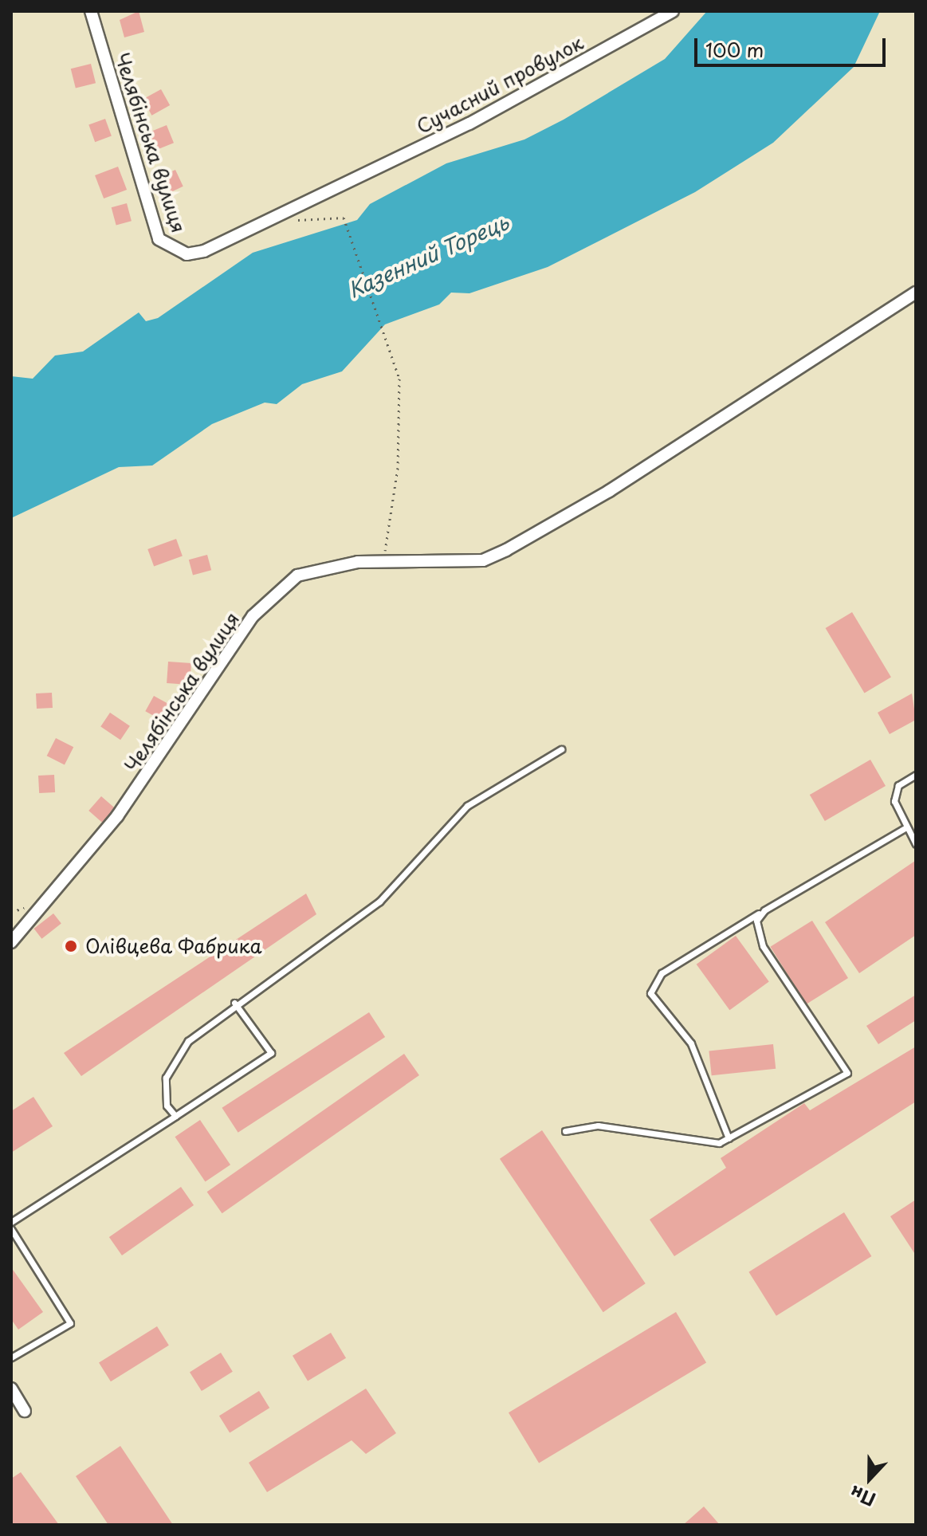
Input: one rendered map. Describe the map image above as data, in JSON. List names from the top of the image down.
{
  "streets": {
    "street": ["Сучасний провулок", "Челябінська вулиця"]
  },
  "crossings": [
    ["Сучасний провулок", "Челябінська вулиця"]
  ],
  "water": ["Казенний Торець"],
  "places": ["Олівцева Фабрика"],
  "scale_bar": "100 m",
  "north": "bottom"
}
